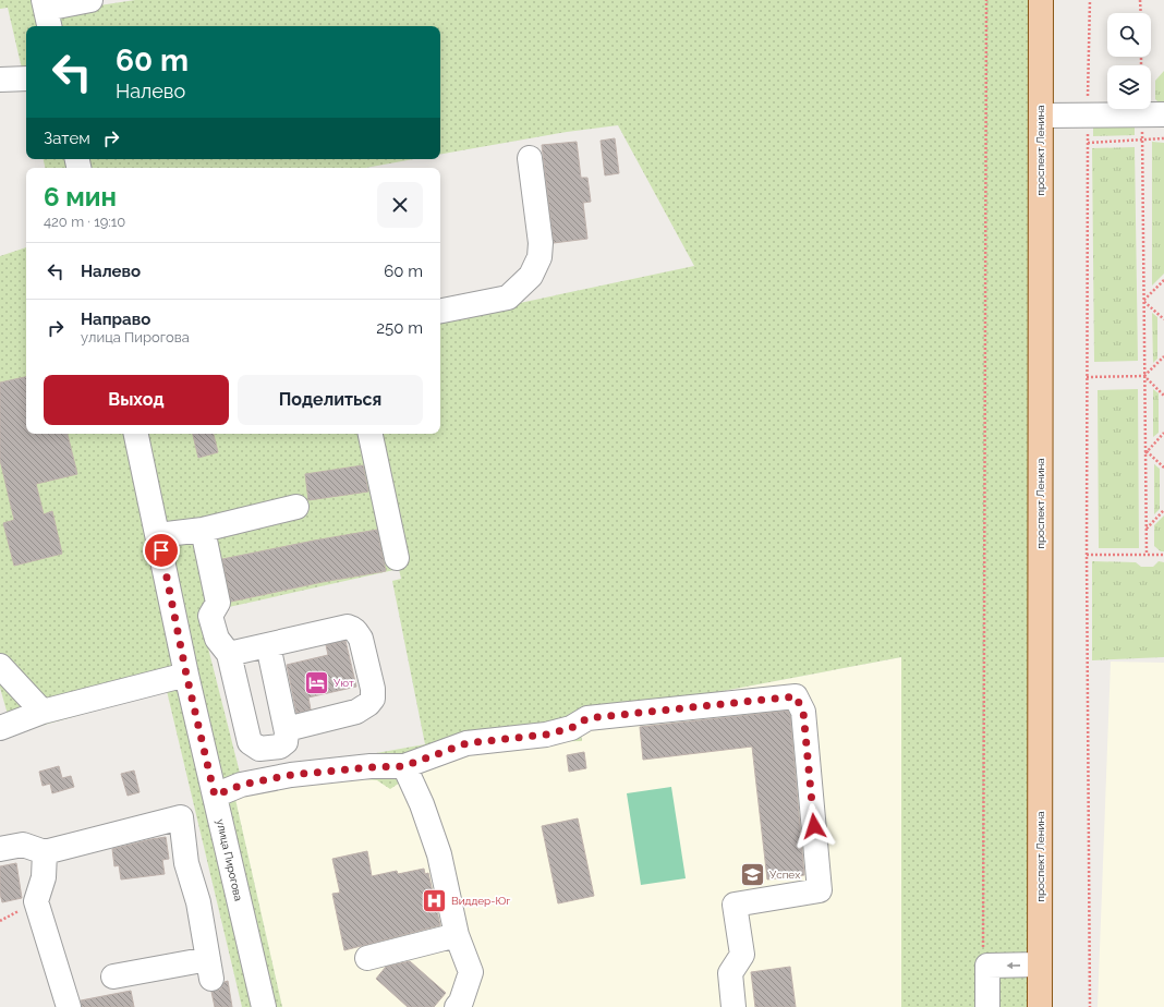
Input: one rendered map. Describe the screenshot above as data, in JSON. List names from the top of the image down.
{
  "streets": {
    "main road": ["проспект Ленина"],
    "street": ["улица Пирогова"]
  },
  "places": {
    "hotel": ["Уют"],
    "school or university": ["Успех"],
    "hospital": ["Виддер-Юг"]
  },
  "page": {
    "turn": ["60 m", "Налево"],
    "then": "Затем",
    "heading": ["6 мин", "420 m · 19:10"],
    "list": [
      {
        "name": "Налево",
        "value": "60 m"
      },
      {
        "name": "Направо",
        "note": "улица Пирогова",
        "value": "250 m"
      }
    ],
    "buttons": ["Выход", "Поделиться"]
  }
}
